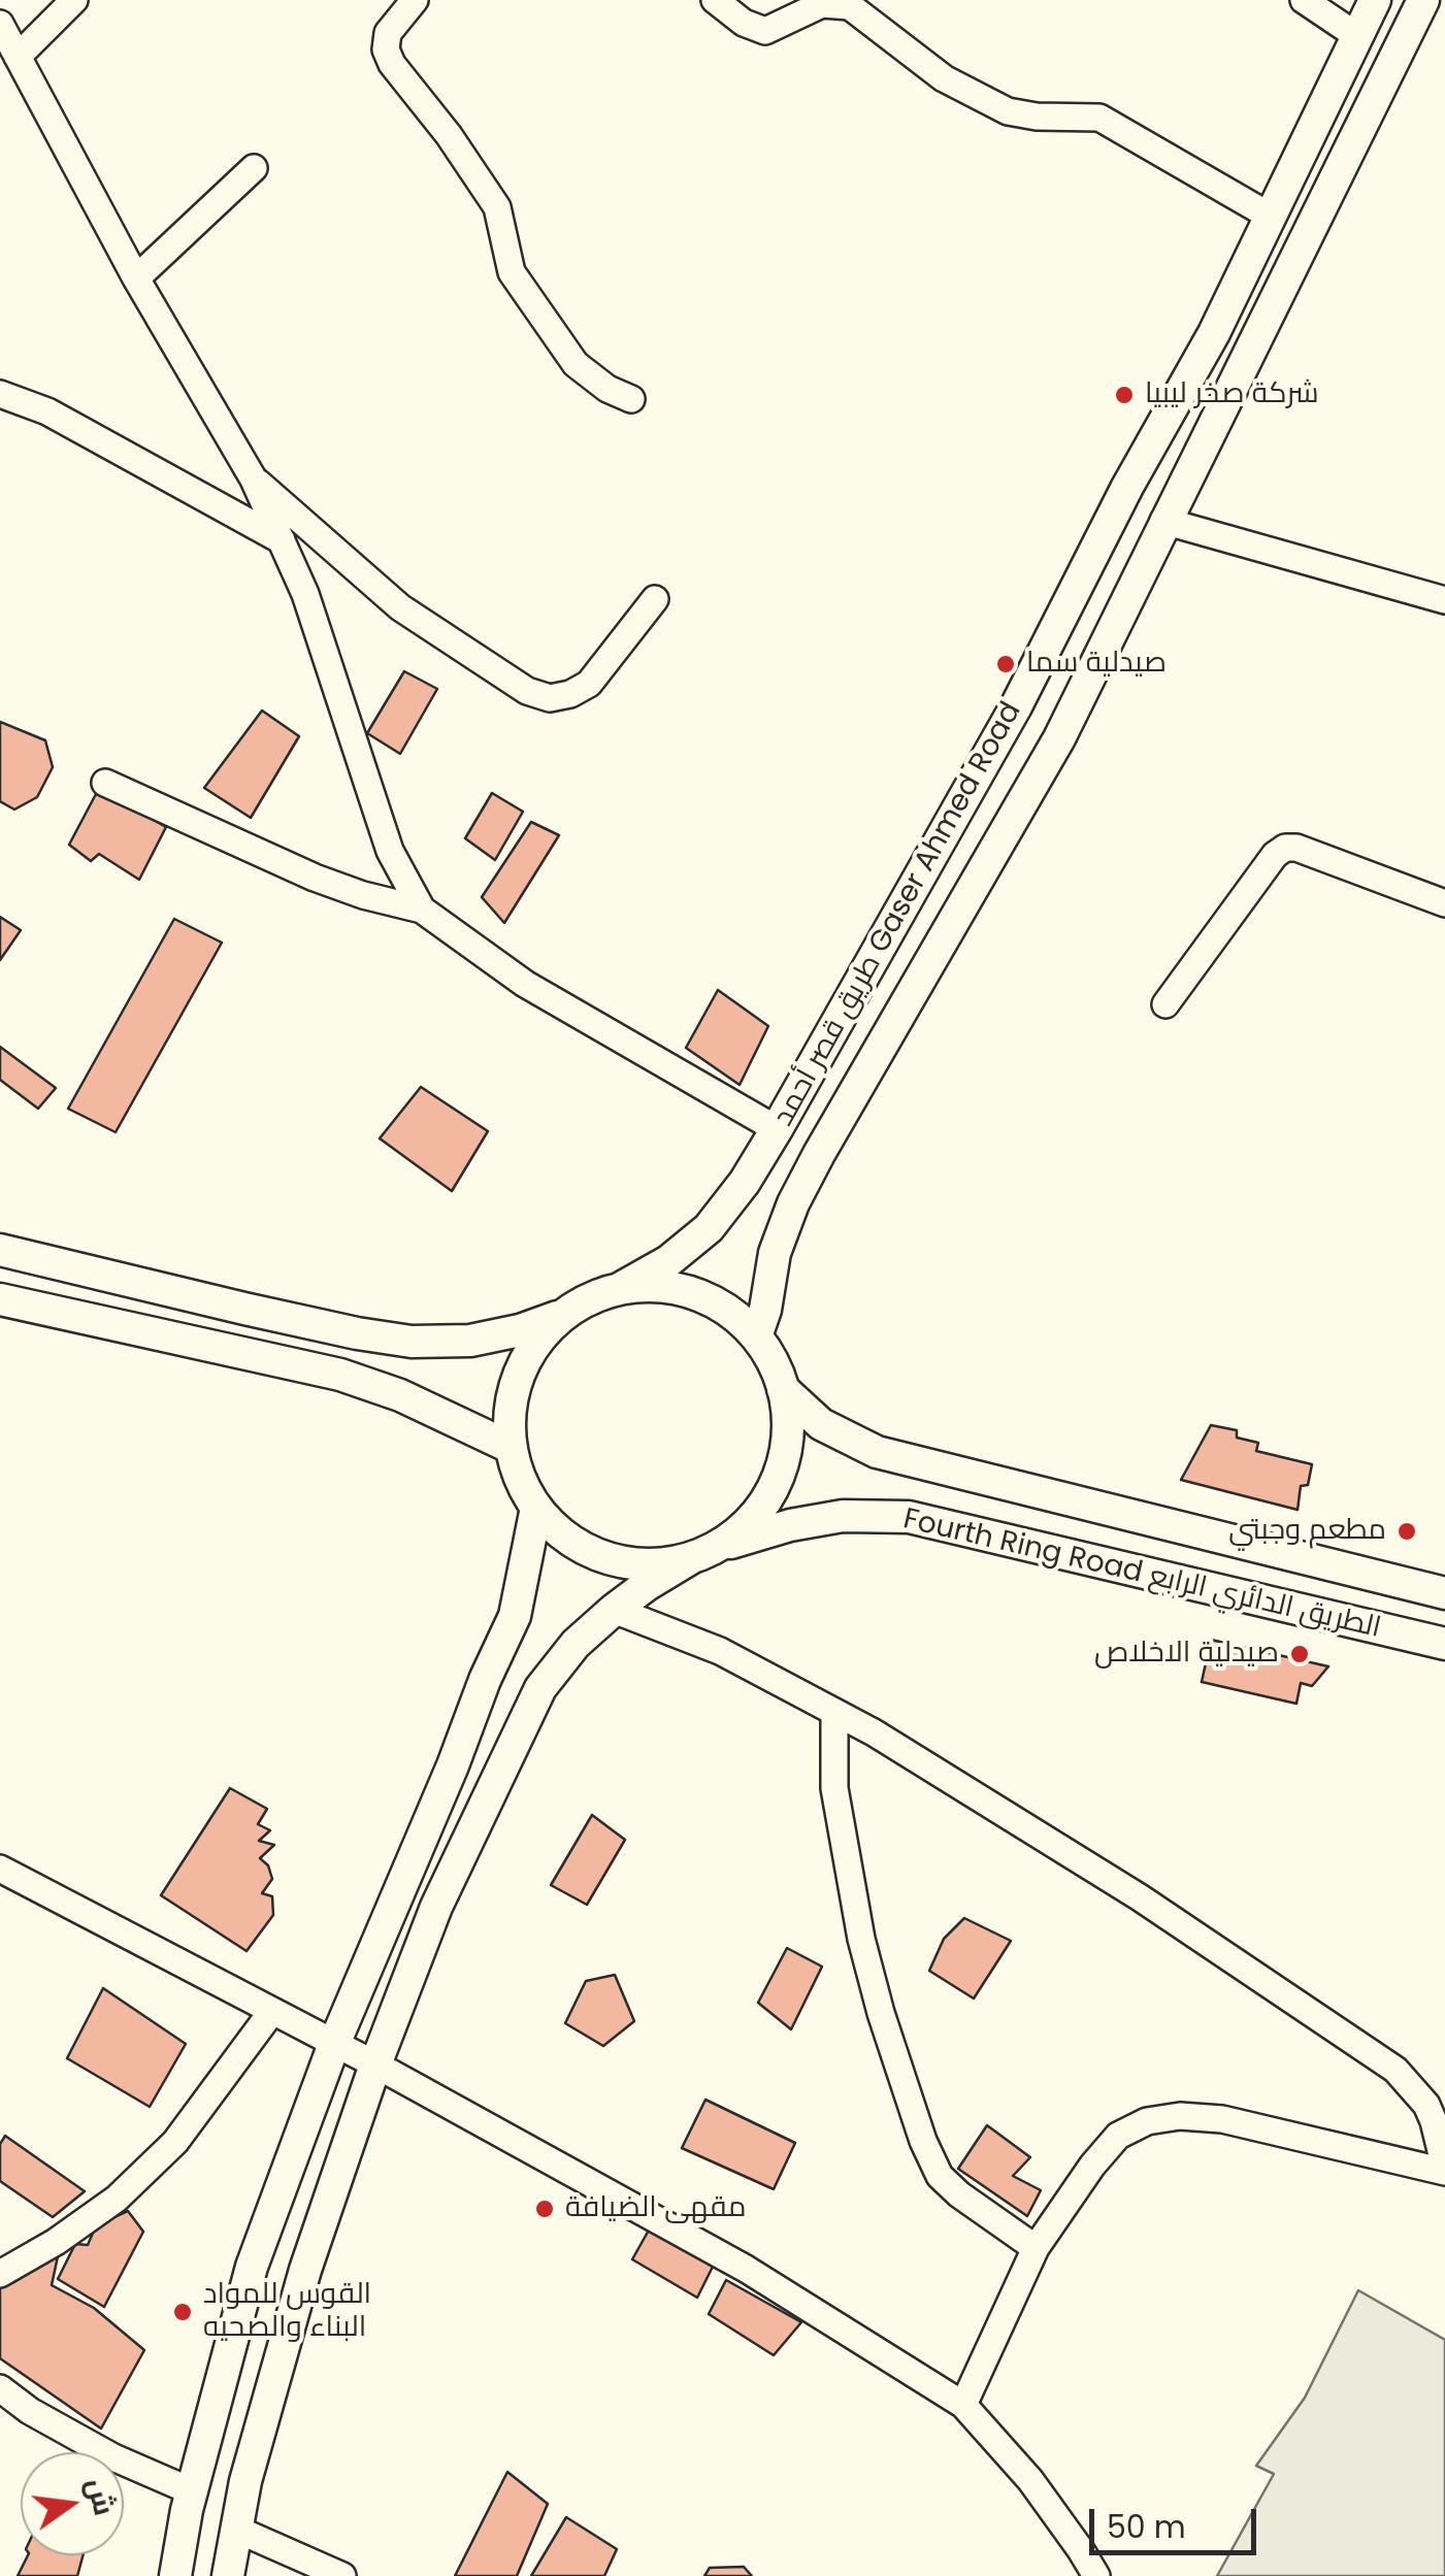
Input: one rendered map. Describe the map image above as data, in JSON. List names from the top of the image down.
{
  "streets": {
    "main road": ["طريق قصر أحمد Gaser Ahmed Road", "Fourth Ring Road الطريق الدائري الرابع"]
  },
  "crossings": [
    ["طريق قصر أحمد Gaser Ahmed Road", "Fourth Ring Road الطريق الدائري الرابع"]
  ],
  "places": [
    "شركة صخر ليبيا",
    "صيدلية سما",
    "مطعم وجبتي",
    "صيدلية الاخلاص",
    "مقهى الضيافة",
    "القوس للمواد البناء والصحيه"
  ],
  "scale_bar": "50 m",
  "north": "right"
}
